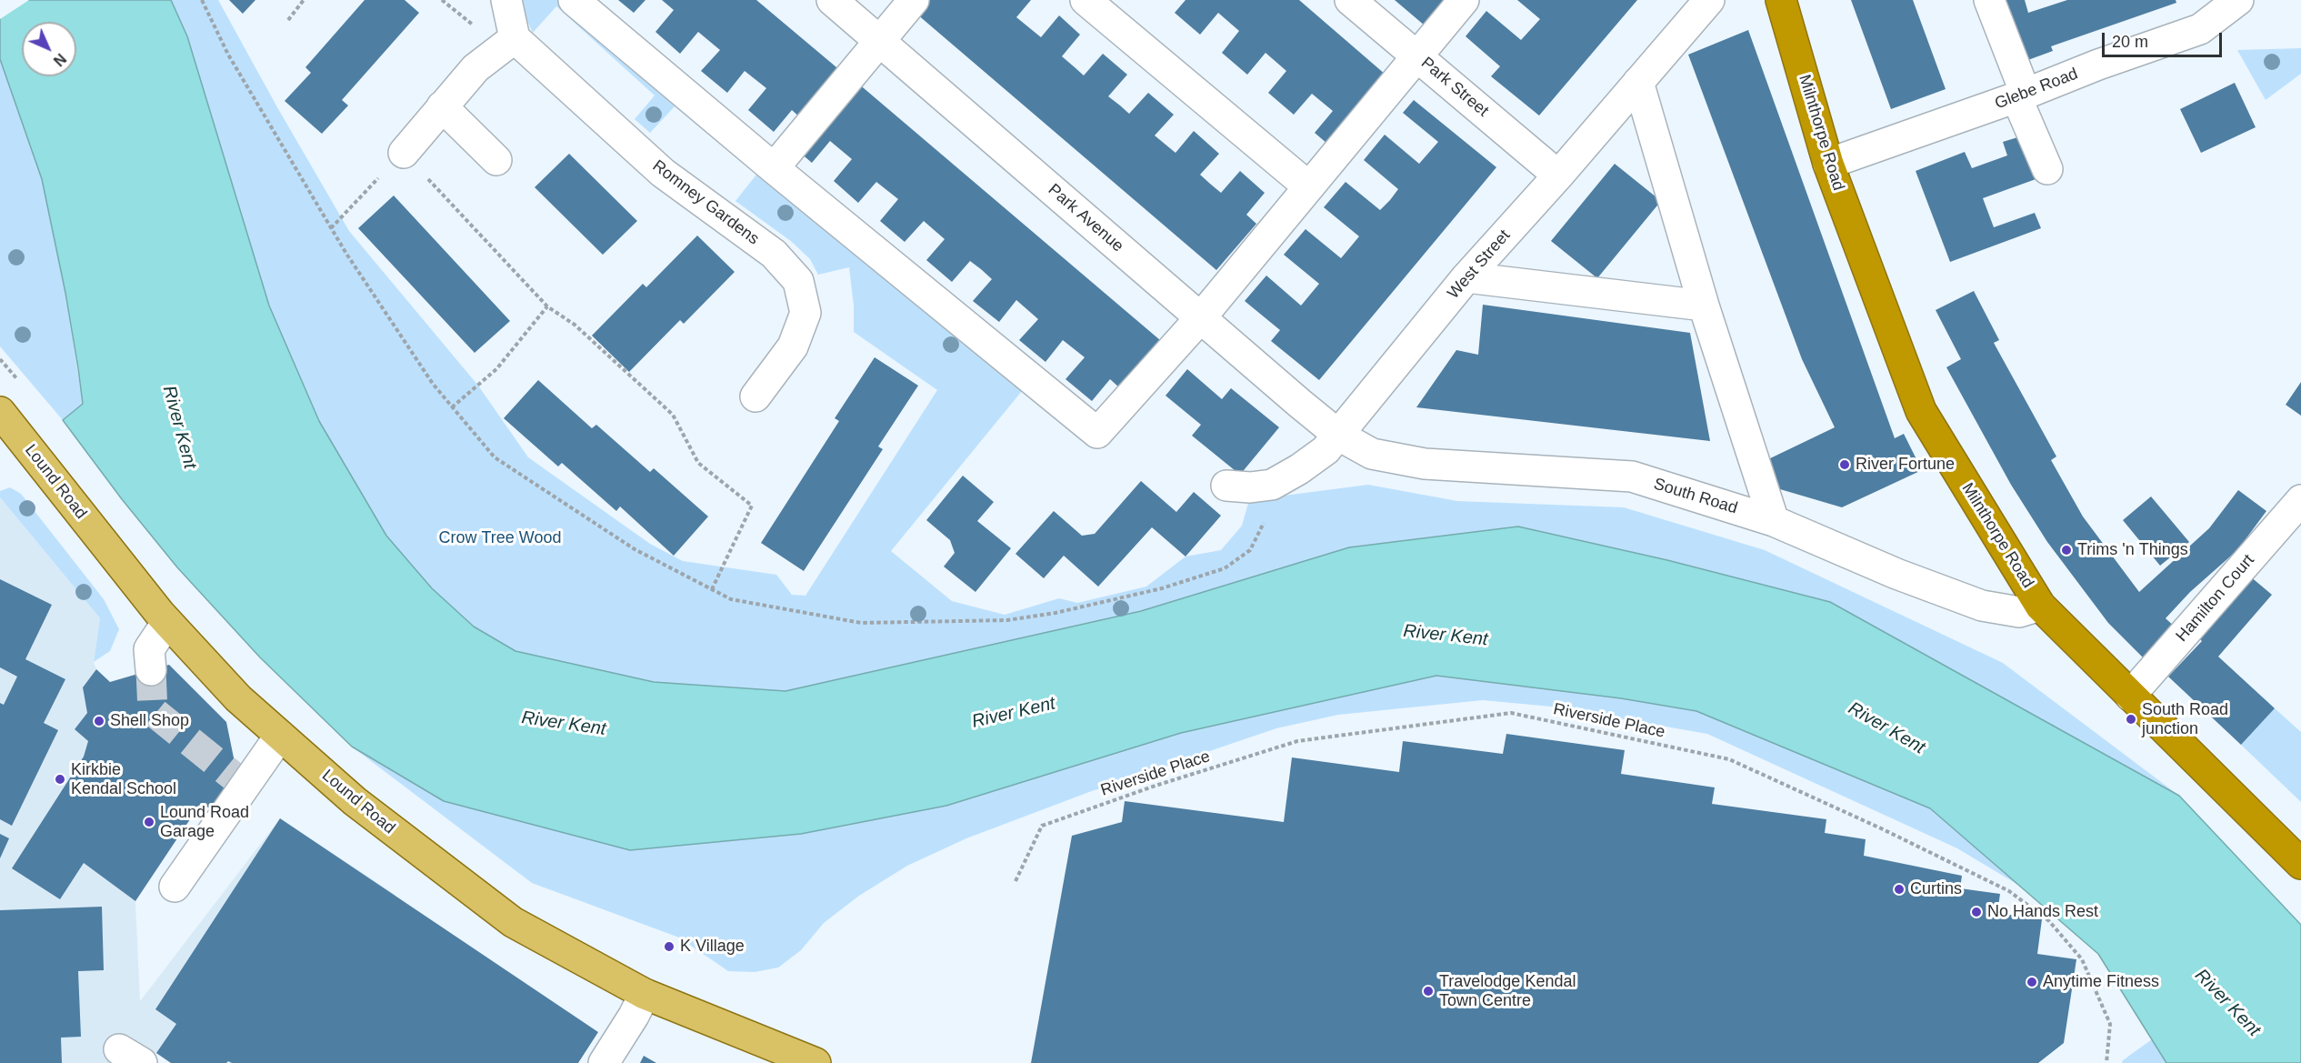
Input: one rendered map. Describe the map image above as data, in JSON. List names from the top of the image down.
{
  "streets": {
    "highway": ["Milnthorpe Road"],
    "main road": ["Lound Road"],
    "street": [
      "Park Street",
      "Glebe Road",
      "Romney Gardens",
      "Park Avenue",
      "West Street",
      "South Road",
      "Hamilton Court"
    ],
    "path": ["Riverside Place"]
  },
  "crossings": [
    ["Park Street", "West Street"],
    ["Glebe Road", "Milnthorpe Road"],
    ["Milnthorpe Road", "South Road"],
    ["Milnthorpe Road", "Hamilton Court"],
    ["Park Avenue", "West Street"],
    ["Park Avenue", "South Road"],
    ["West Street", "South Road"]
  ],
  "water": ["River Kent"],
  "parks": ["Crow Tree Wood"],
  "places": [
    "River Fortune",
    "Trims 'n Things",
    "South Road junction",
    "Shell Shop",
    "Kirkbie Kendal School",
    "Lound Road Garage",
    "Curtins",
    "No Hands Rest",
    "K Village",
    "Anytime Fitness",
    "Travelodge Kendal Town Centre"
  ],
  "scale_bar": "20 m",
  "north": "bottom right"
}
